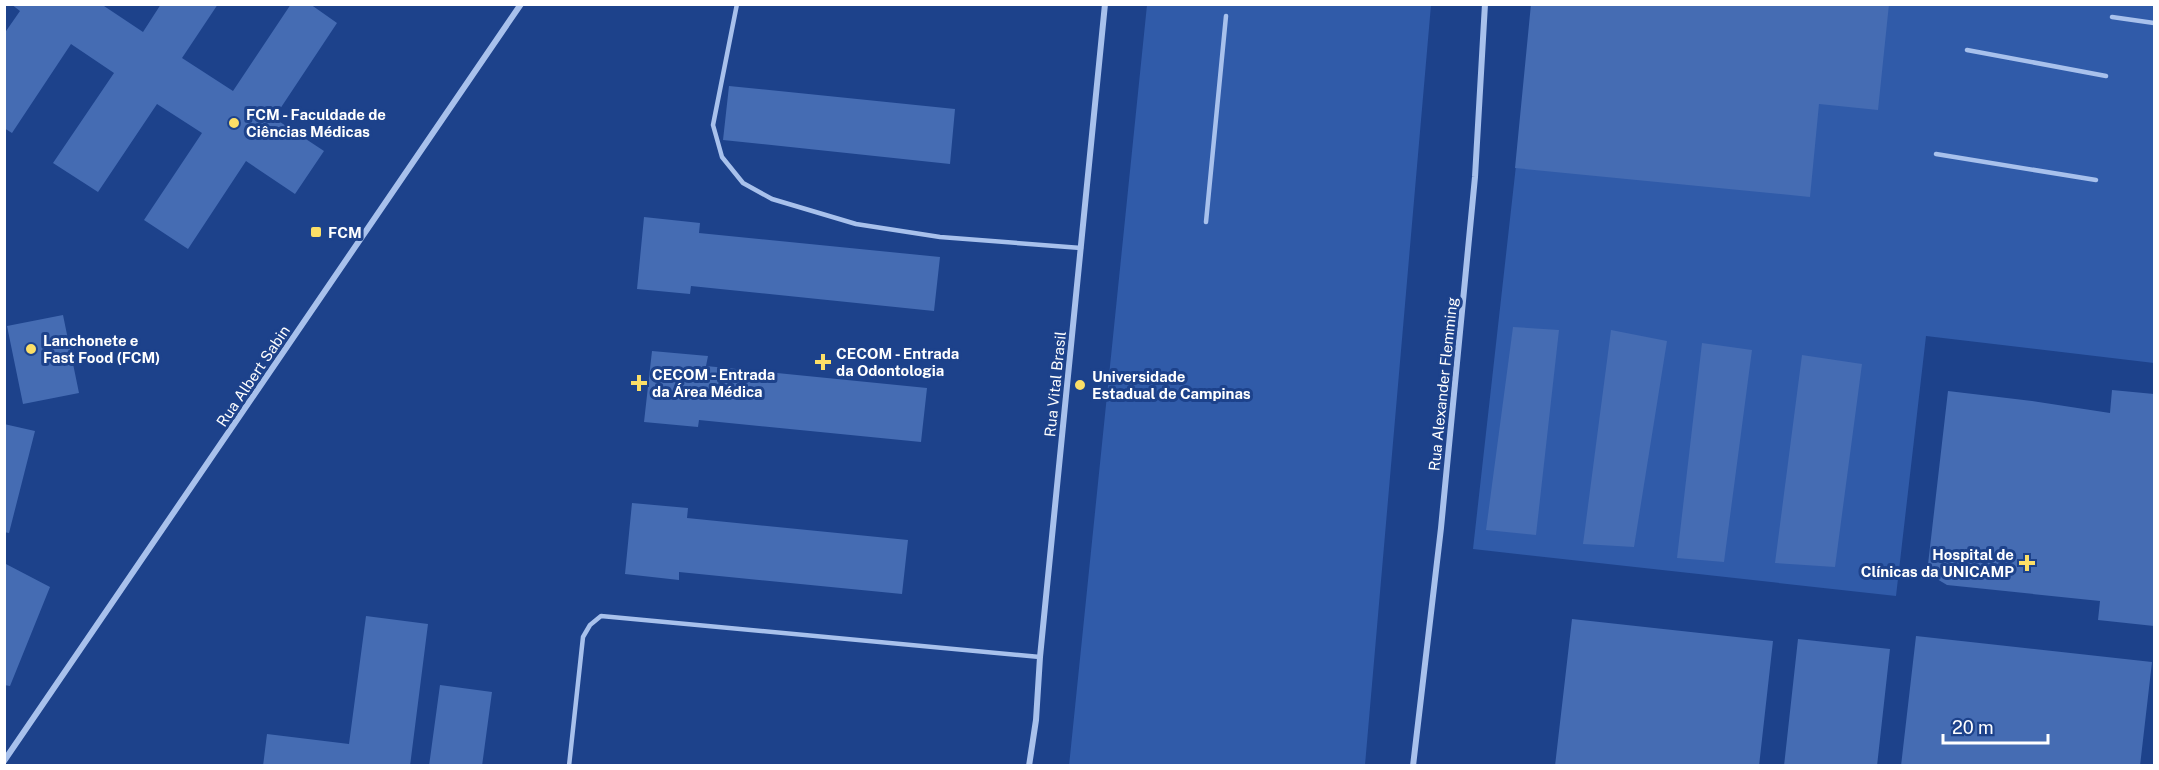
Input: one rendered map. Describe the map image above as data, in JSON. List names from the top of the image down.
{
  "streets": {
    "street": ["Rua Albert Sabin", "Rua Vital Brasil", "Rua Alexander Flemming"]
  },
  "places": {
    "other": ["FCM - Faculdade de Ciências Médicas", "Lanchonete e Fast Food (FCM)", "Universidade Estadual de Campinas"],
    "transit": ["FCM"],
    "health": ["CECOM - Entrada da Odontologia", "CECOM - Entrada da Área Médica", "Hospital de Clínicas da UNICAMP"]
  },
  "scale_bar": "20 m"
}
